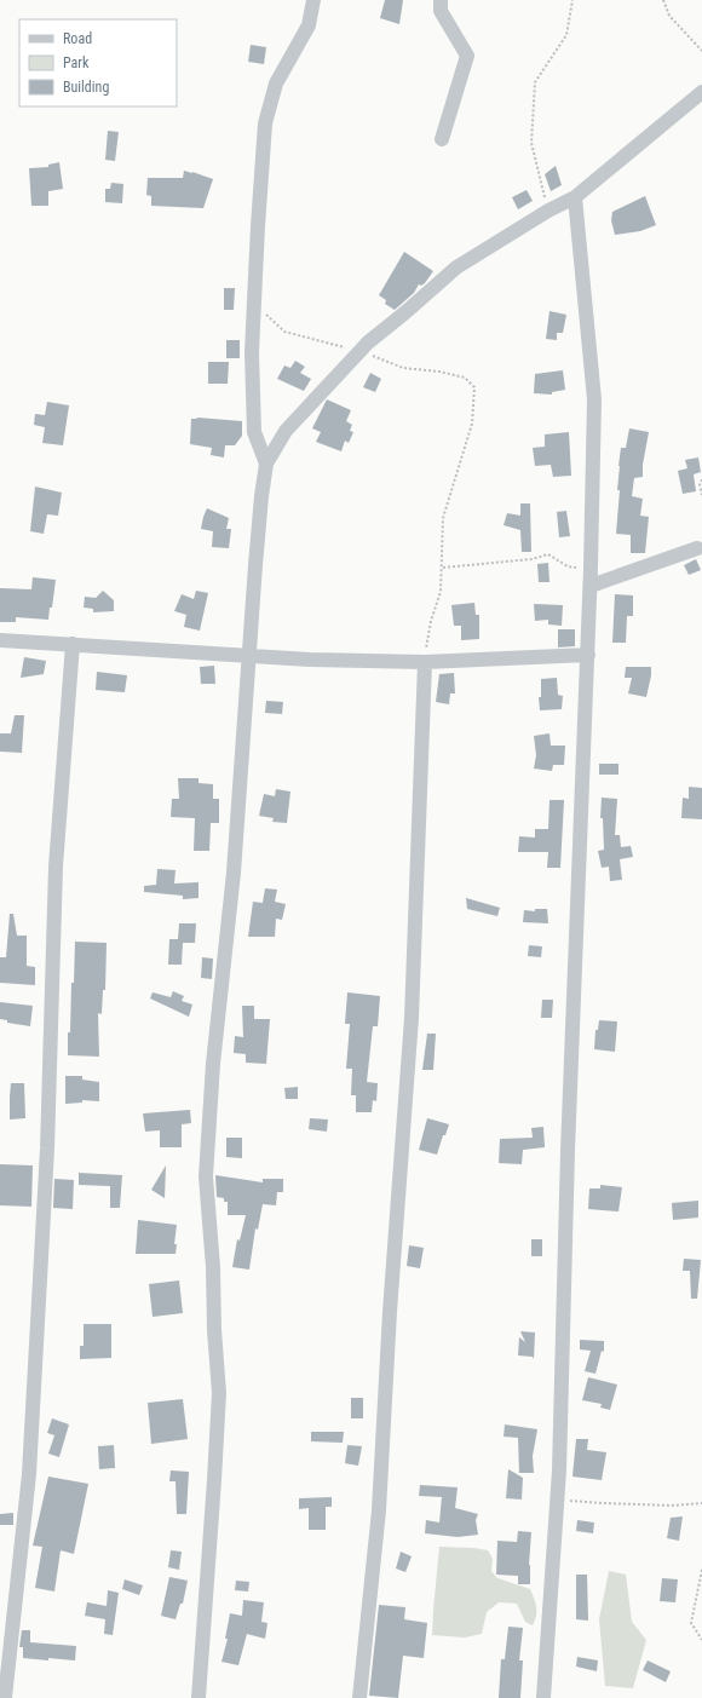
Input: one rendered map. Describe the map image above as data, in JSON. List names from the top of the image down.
{
  "legend": ["Road", "Park", "Building"]
}
